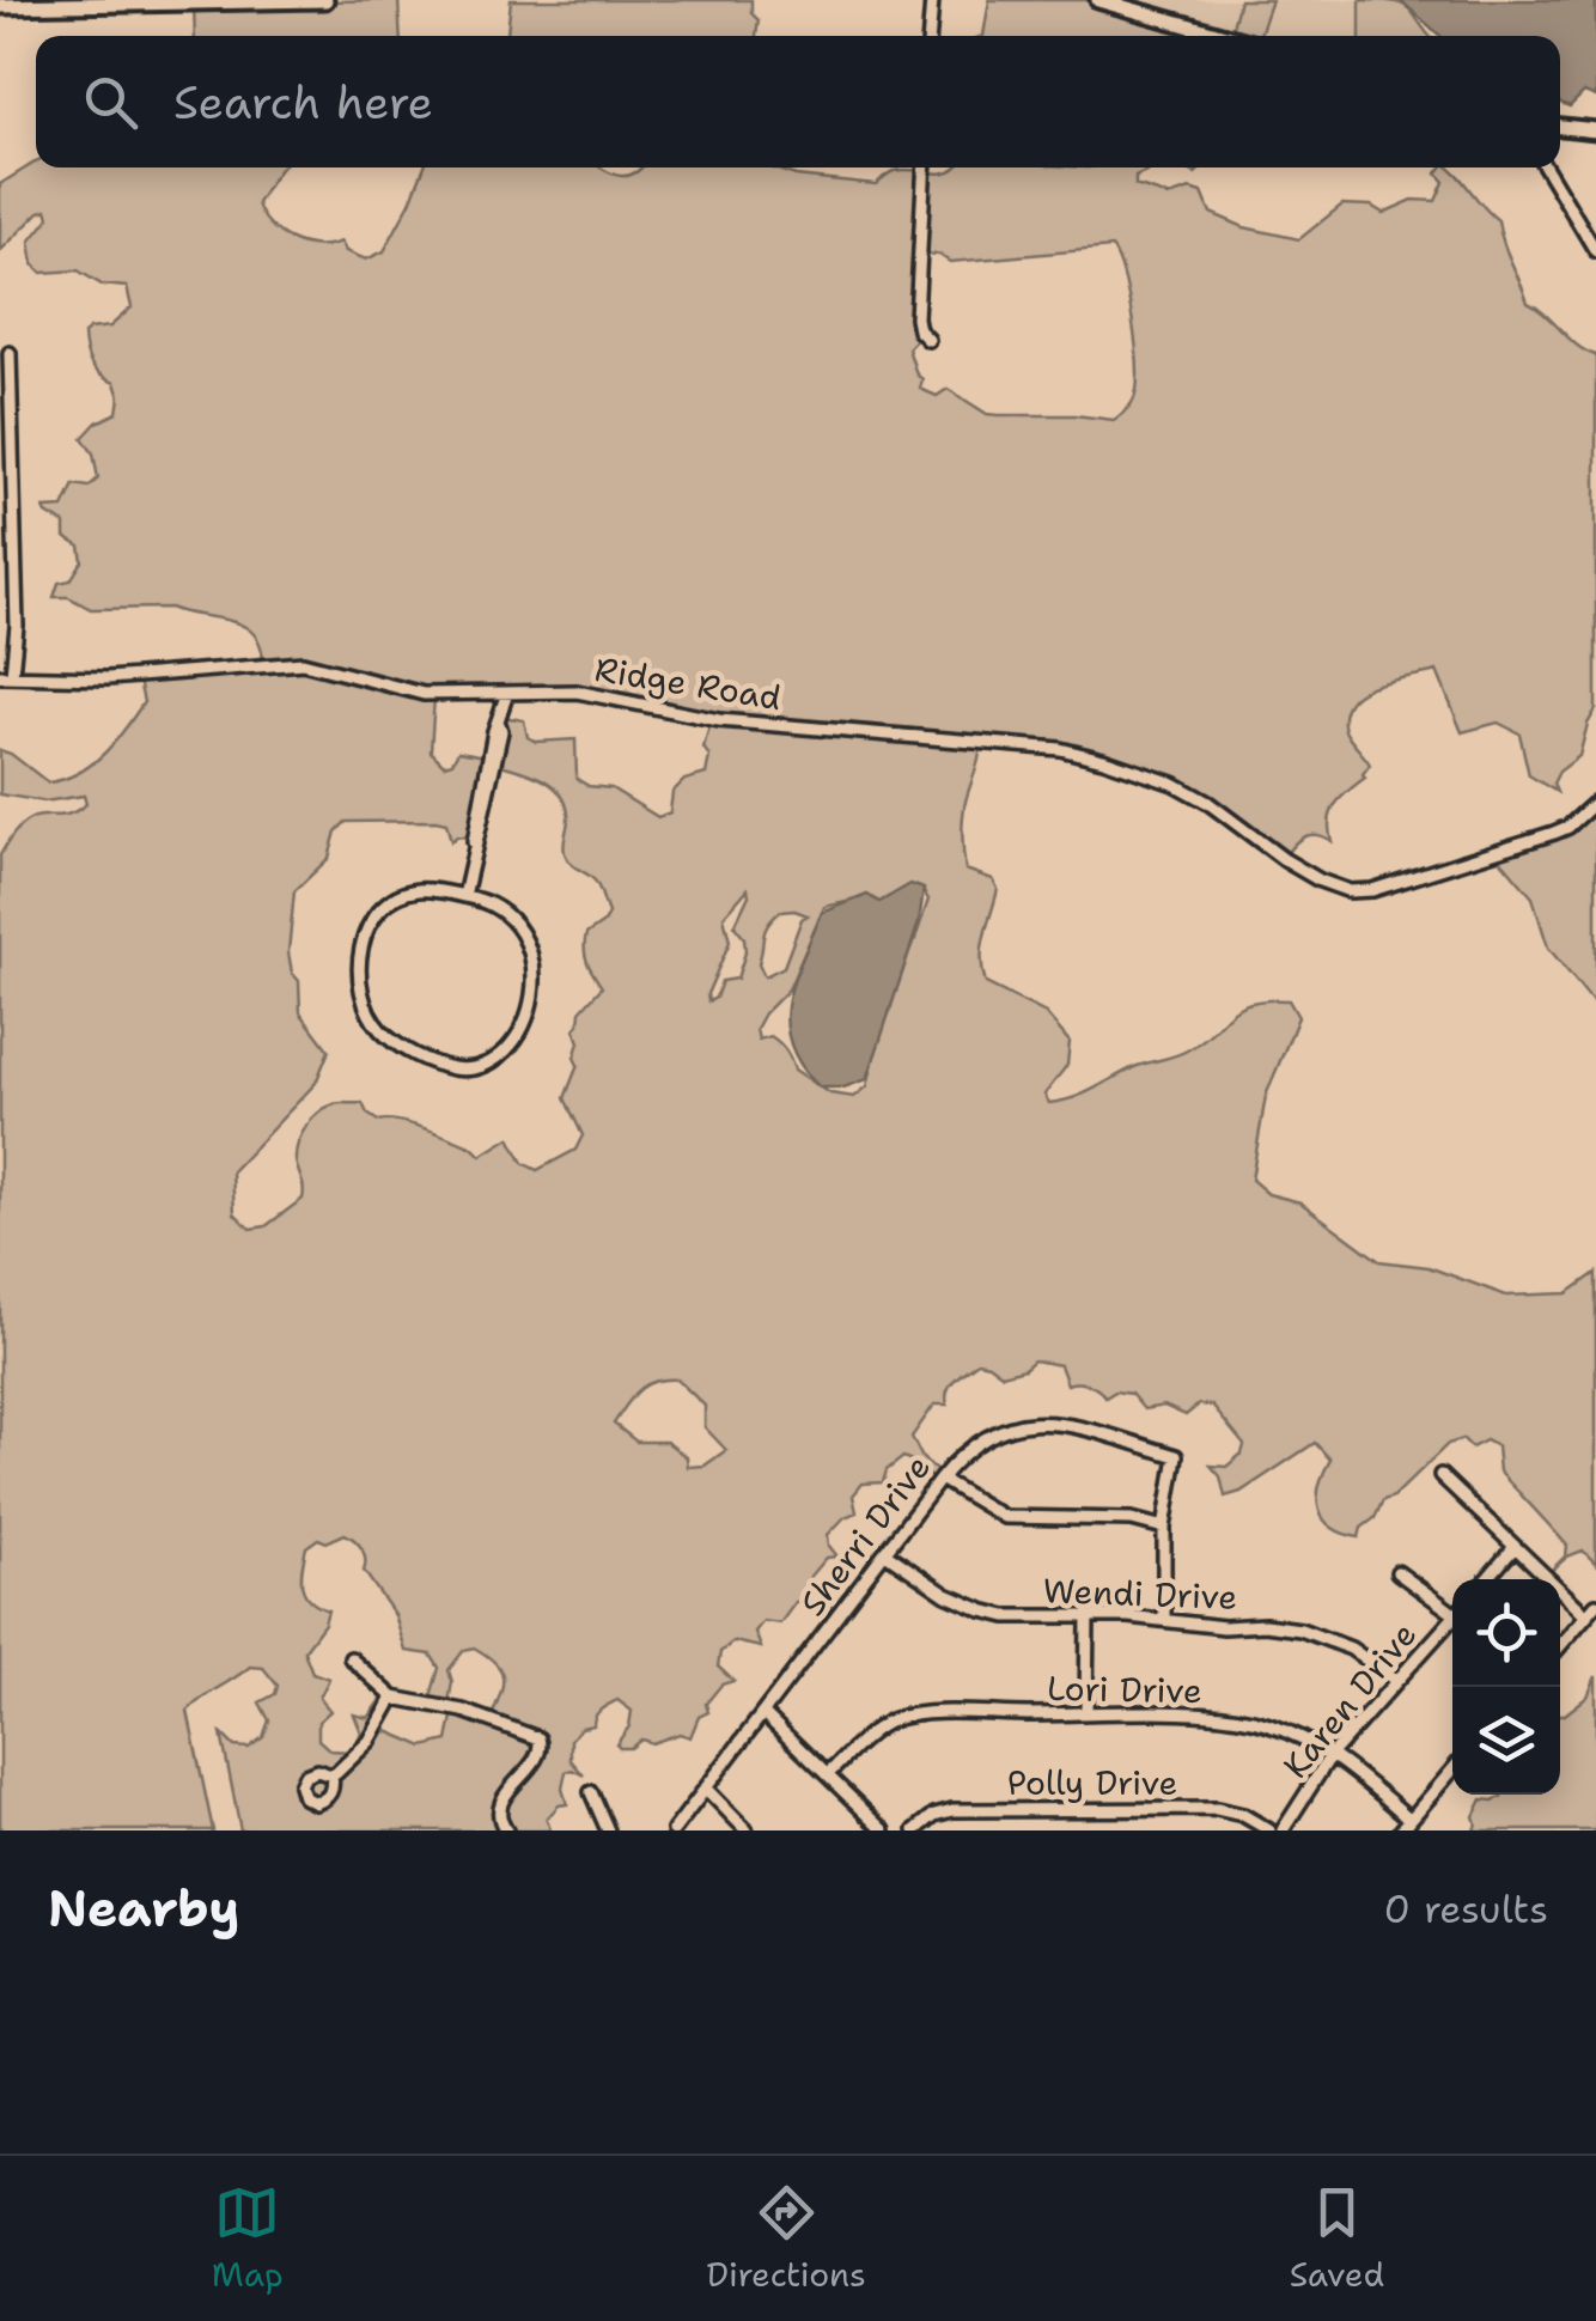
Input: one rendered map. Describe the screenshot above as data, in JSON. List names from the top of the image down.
{
  "streets": {
    "street": [
      "Ridge Road",
      "Sherri Drive",
      "Wendi Drive",
      "Lori Drive",
      "Karen Drive",
      "Polly Drive"
    ]
  },
  "crossings": [
    ["Sherri Drive", "Wendi Drive"],
    ["Wendi Drive", "Karen Drive"],
    ["Lori Drive", "Karen Drive"]
  ],
  "page": {
    "search": "Search here",
    "heading": ["Nearby", "0 results"],
    "nav": ["Map", "Directions", "Saved"]
  }
}
